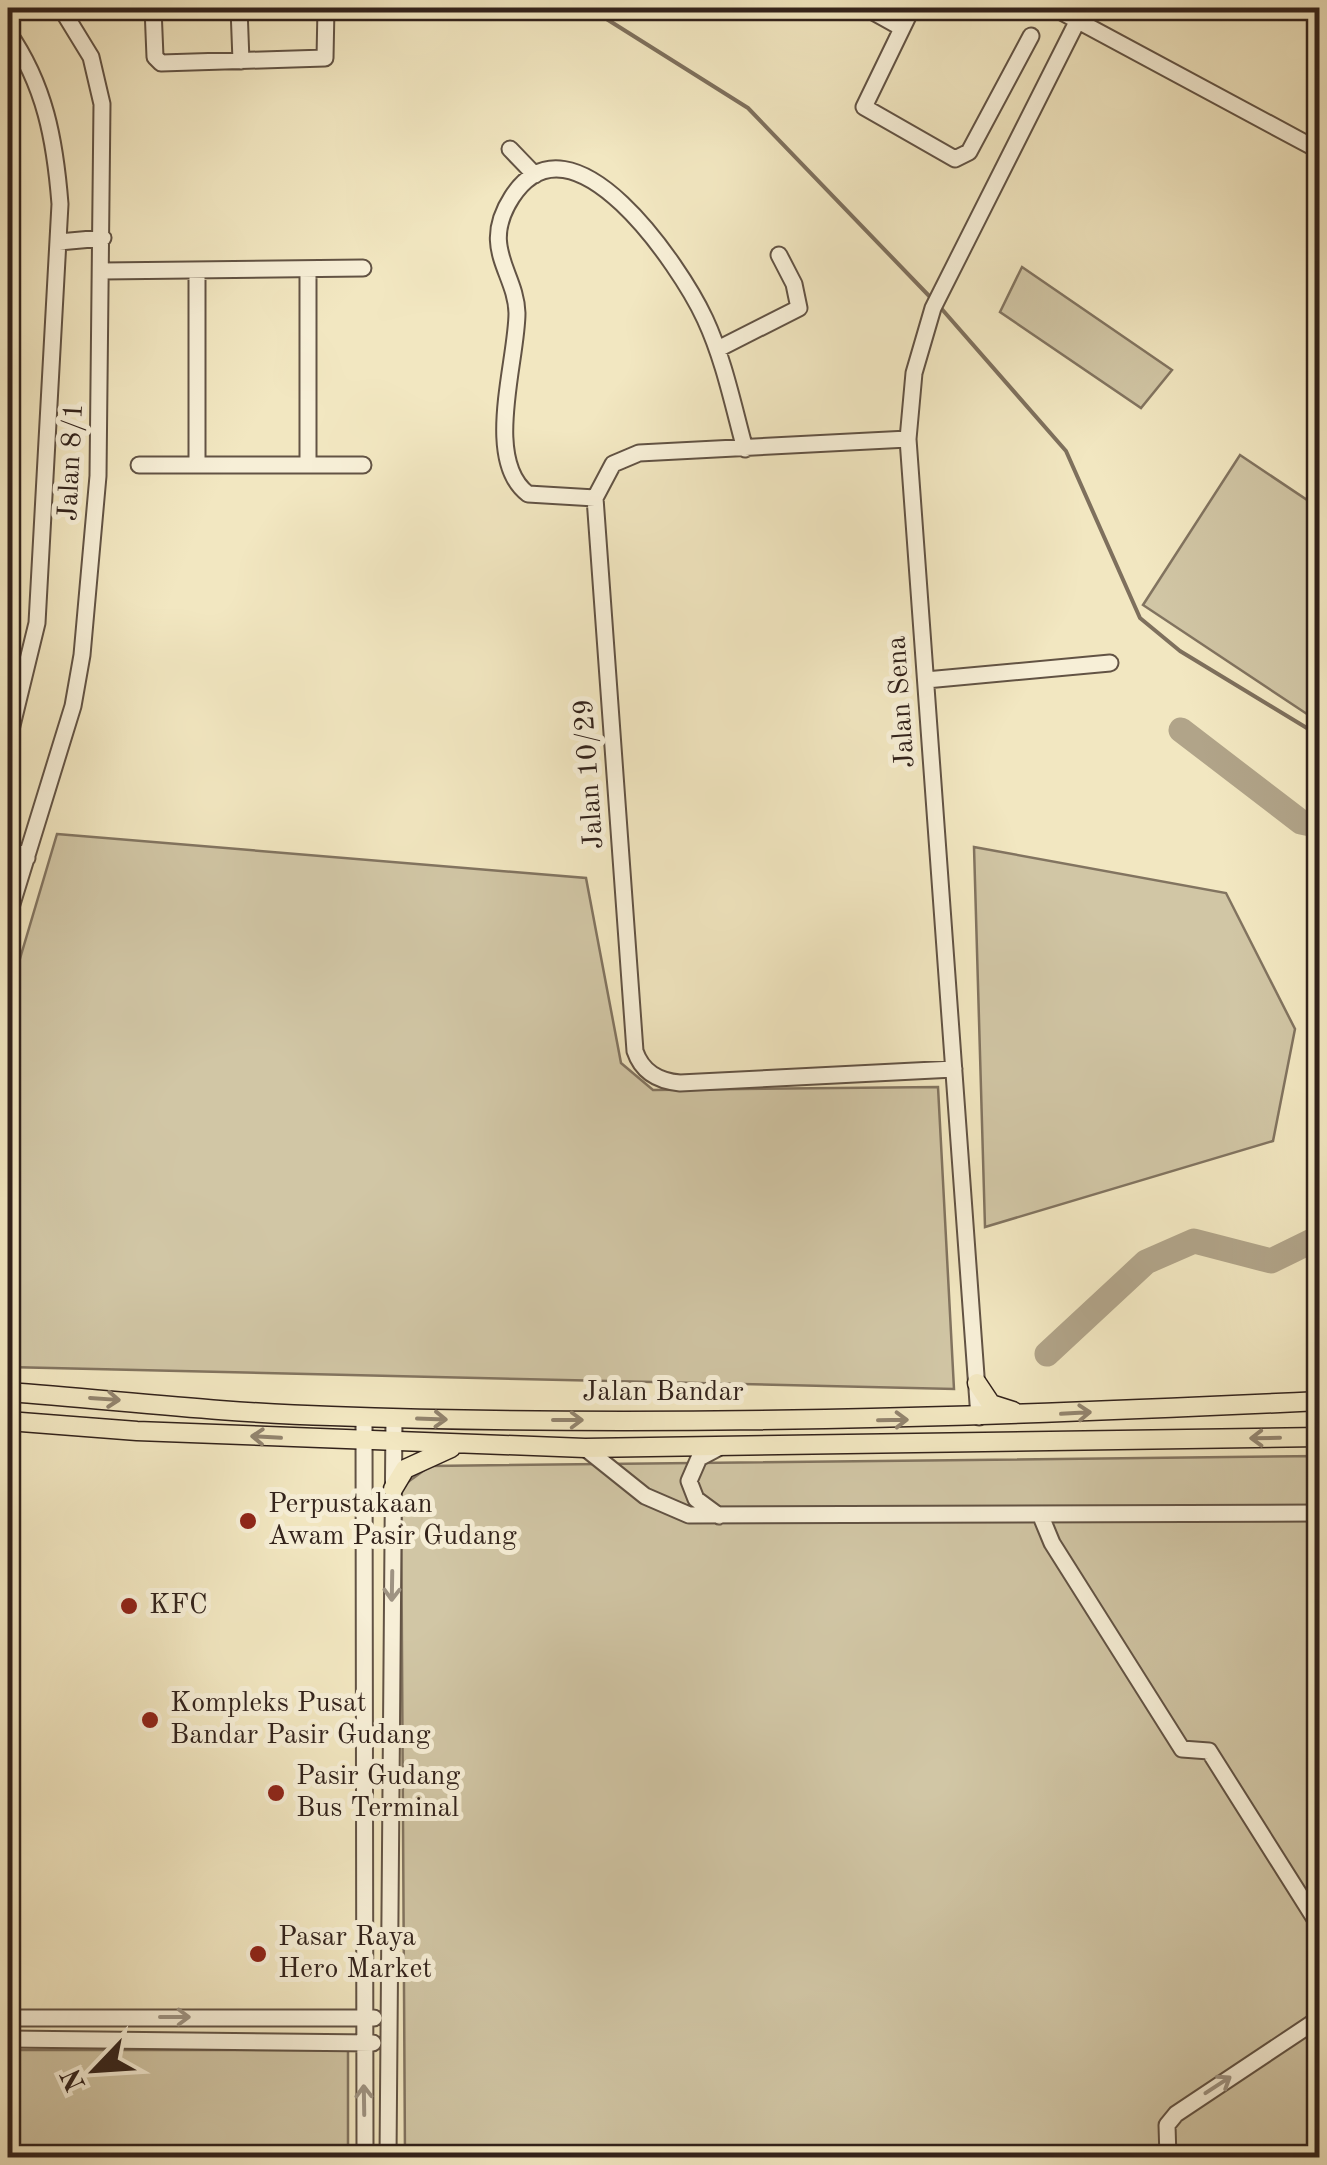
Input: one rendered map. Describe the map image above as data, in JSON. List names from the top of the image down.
{
  "streets": {
    "main road": ["Jalan Bandar"],
    "street": ["Jalan 8/1", "Jalan Sena", "Jalan 10/29"]
  },
  "crossings": [
    ["Jalan Sena", "Jalan 10/29"],
    ["Jalan Sena", "Jalan Bandar"]
  ],
  "places": [
    "Perpustakaan Awam Pasir Gudang",
    "KFC",
    "Kompleks Pusat Bandar Pasir Gudang",
    "Pasir Gudang Bus Terminal",
    "Pasar Raya Hero Market"
  ],
  "north": "bottom left"
}
